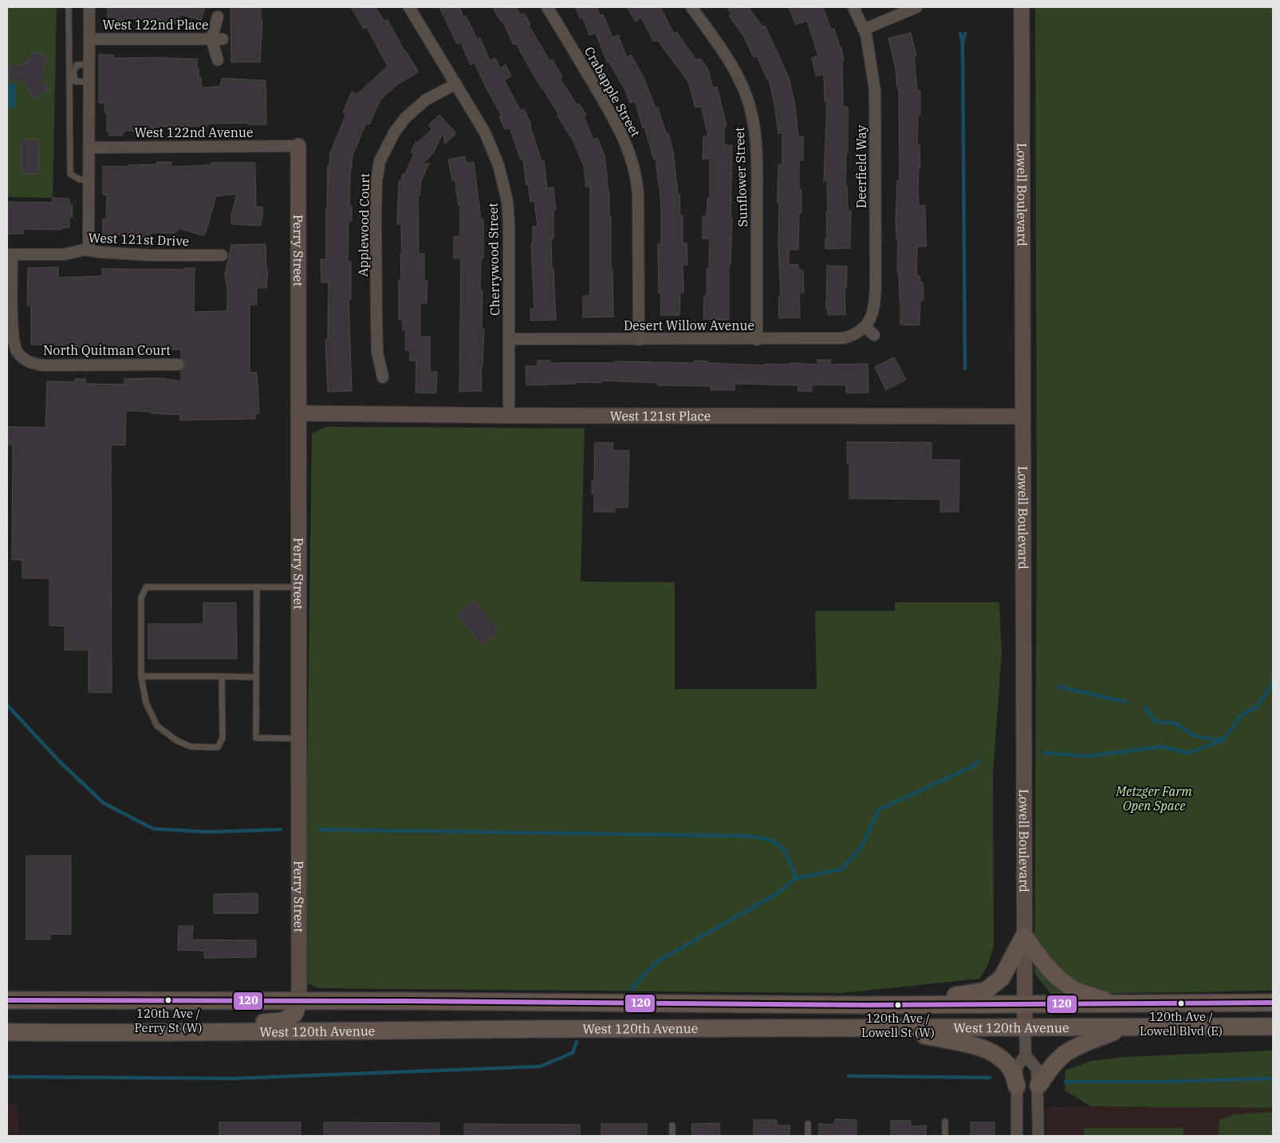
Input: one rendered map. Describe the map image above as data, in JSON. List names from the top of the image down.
{
  "streets": {
    "main road": ["West 120th Avenue"],
    "street": [
      "West 122nd Place",
      "Crabapple Street",
      "West 122nd Avenue",
      "Deerfield Way",
      "Sunflower Street",
      "Lowell Boulevard",
      "Applewood Court",
      "West 121st Drive",
      "Perry Street",
      "Cherrywood Street",
      "Desert Willow Avenue",
      "North Quitman Court",
      "West 121st Place"
    ]
  },
  "crossings": [
    ["Crabapple Street", "Desert Willow Avenue"],
    ["West 122nd Avenue", "Perry Street"],
    ["Deerfield Way", "Desert Willow Avenue"],
    ["Sunflower Street", "Desert Willow Avenue"],
    ["Lowell Boulevard", "West 121st Place"],
    ["Lowell Boulevard", "West 120th Avenue"],
    ["Applewood Court", "Cherrywood Street"],
    ["West 121st Drive", "North Quitman Court"],
    ["Perry Street", "West 121st Place"],
    ["Perry Street", "West 120th Avenue"],
    ["Cherrywood Street", "Desert Willow Avenue"],
    ["Cherrywood Street", "West 121st Place"]
  ],
  "parks": ["Metzger Farm Open Space"],
  "places": ["120th Ave / Perry St (W)", "120th Ave / Lowell Blvd (E)", "120th Ave / Lowell St (W)"],
  "lines": ["transit line 120"]
}
